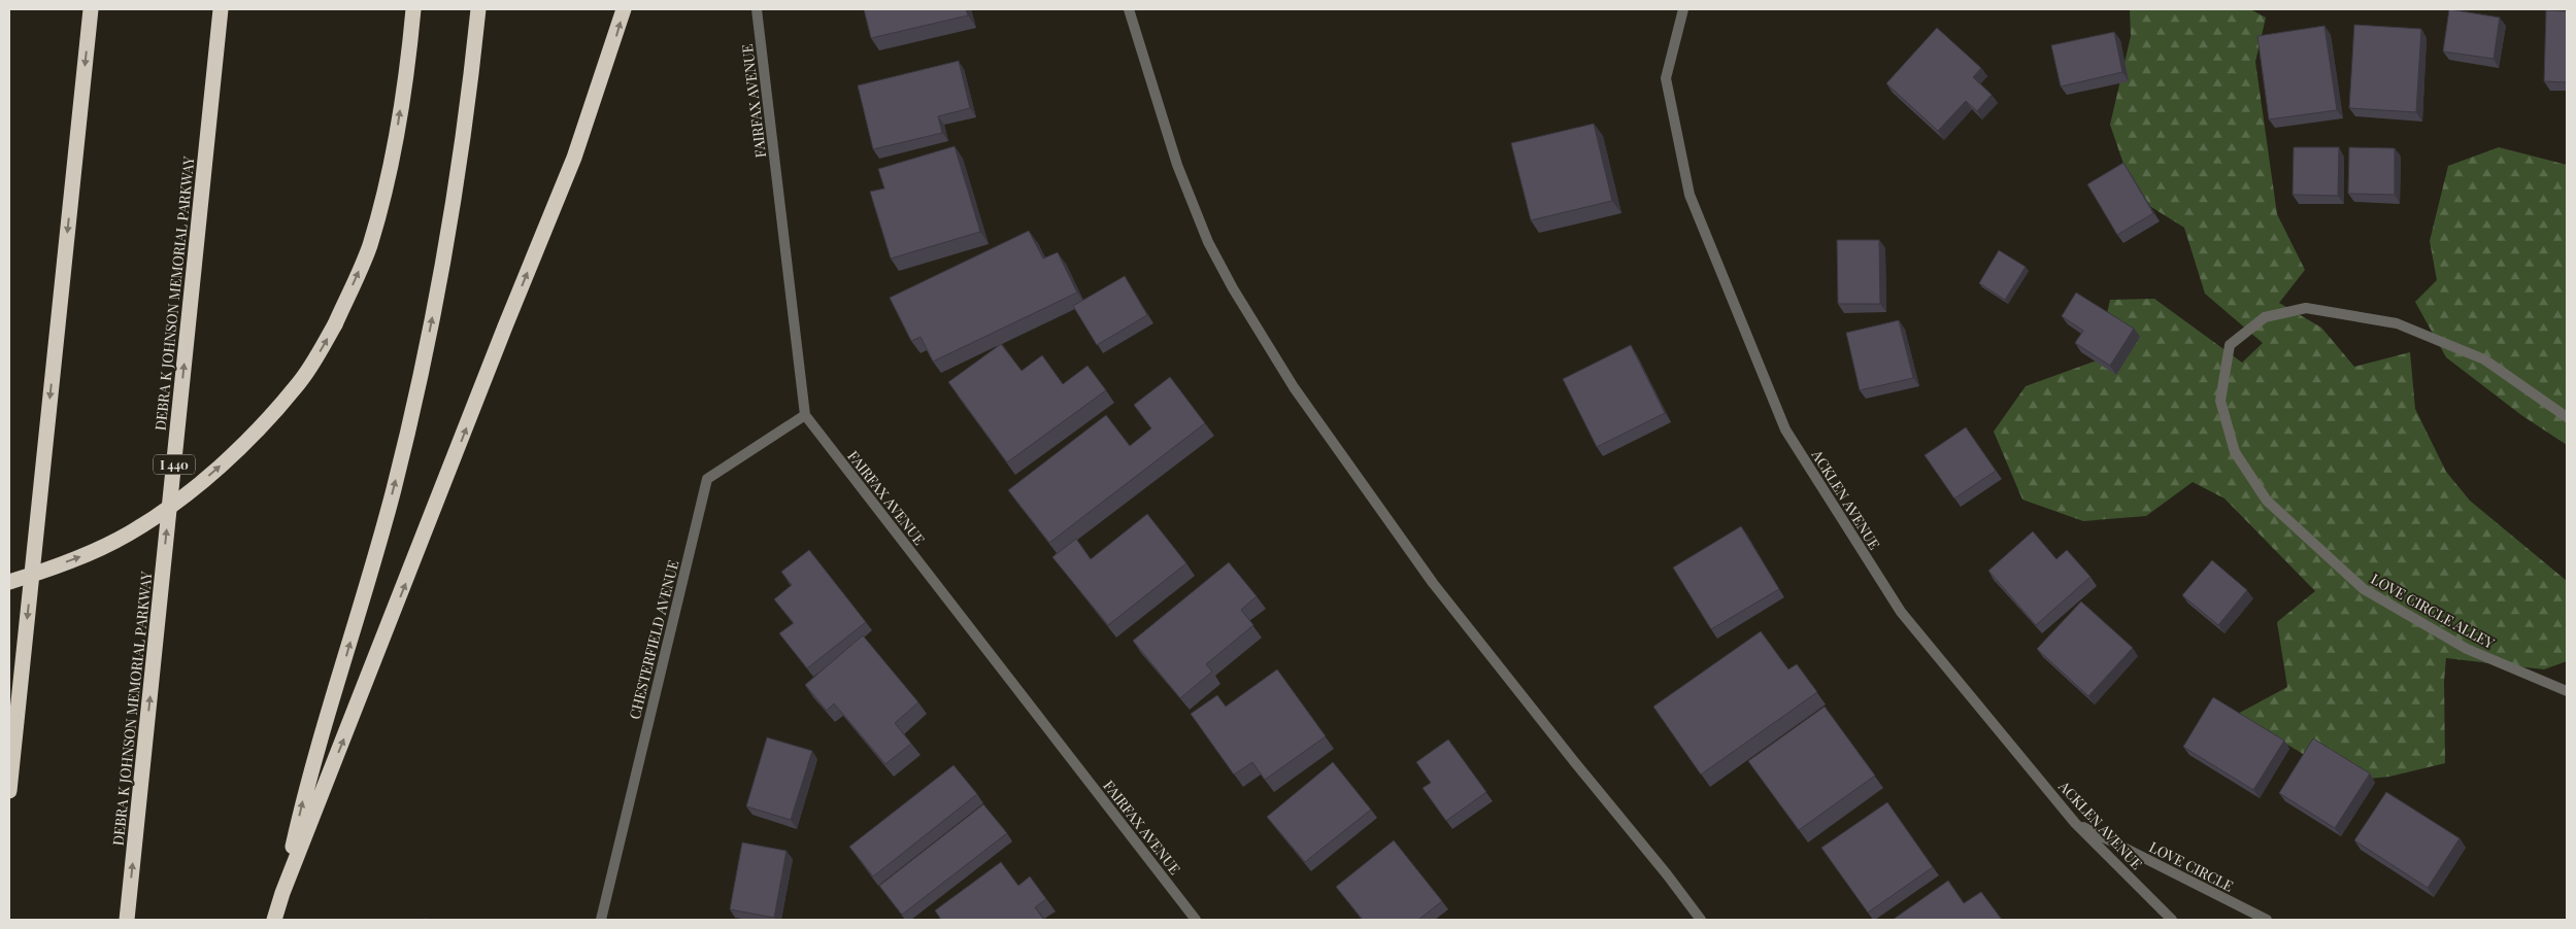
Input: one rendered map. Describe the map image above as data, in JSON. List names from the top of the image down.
{
  "streets": {
    "highway": ["DEBRA K JOHNSON MEMORIAL PARKWAY", "I 440"],
    "street": [
      "FAIRFAX AVENUE",
      "ACKLEN AVENUE",
      "LOVE CIRCLE ALLEY",
      "CHESTERFIELD AVENUE",
      "LOVE CIRCLE"
    ]
  },
  "crossings": [
    ["FAIRFAX AVENUE", "CHESTERFIELD AVENUE"],
    ["ACKLEN AVENUE", "LOVE CIRCLE"]
  ]
}
